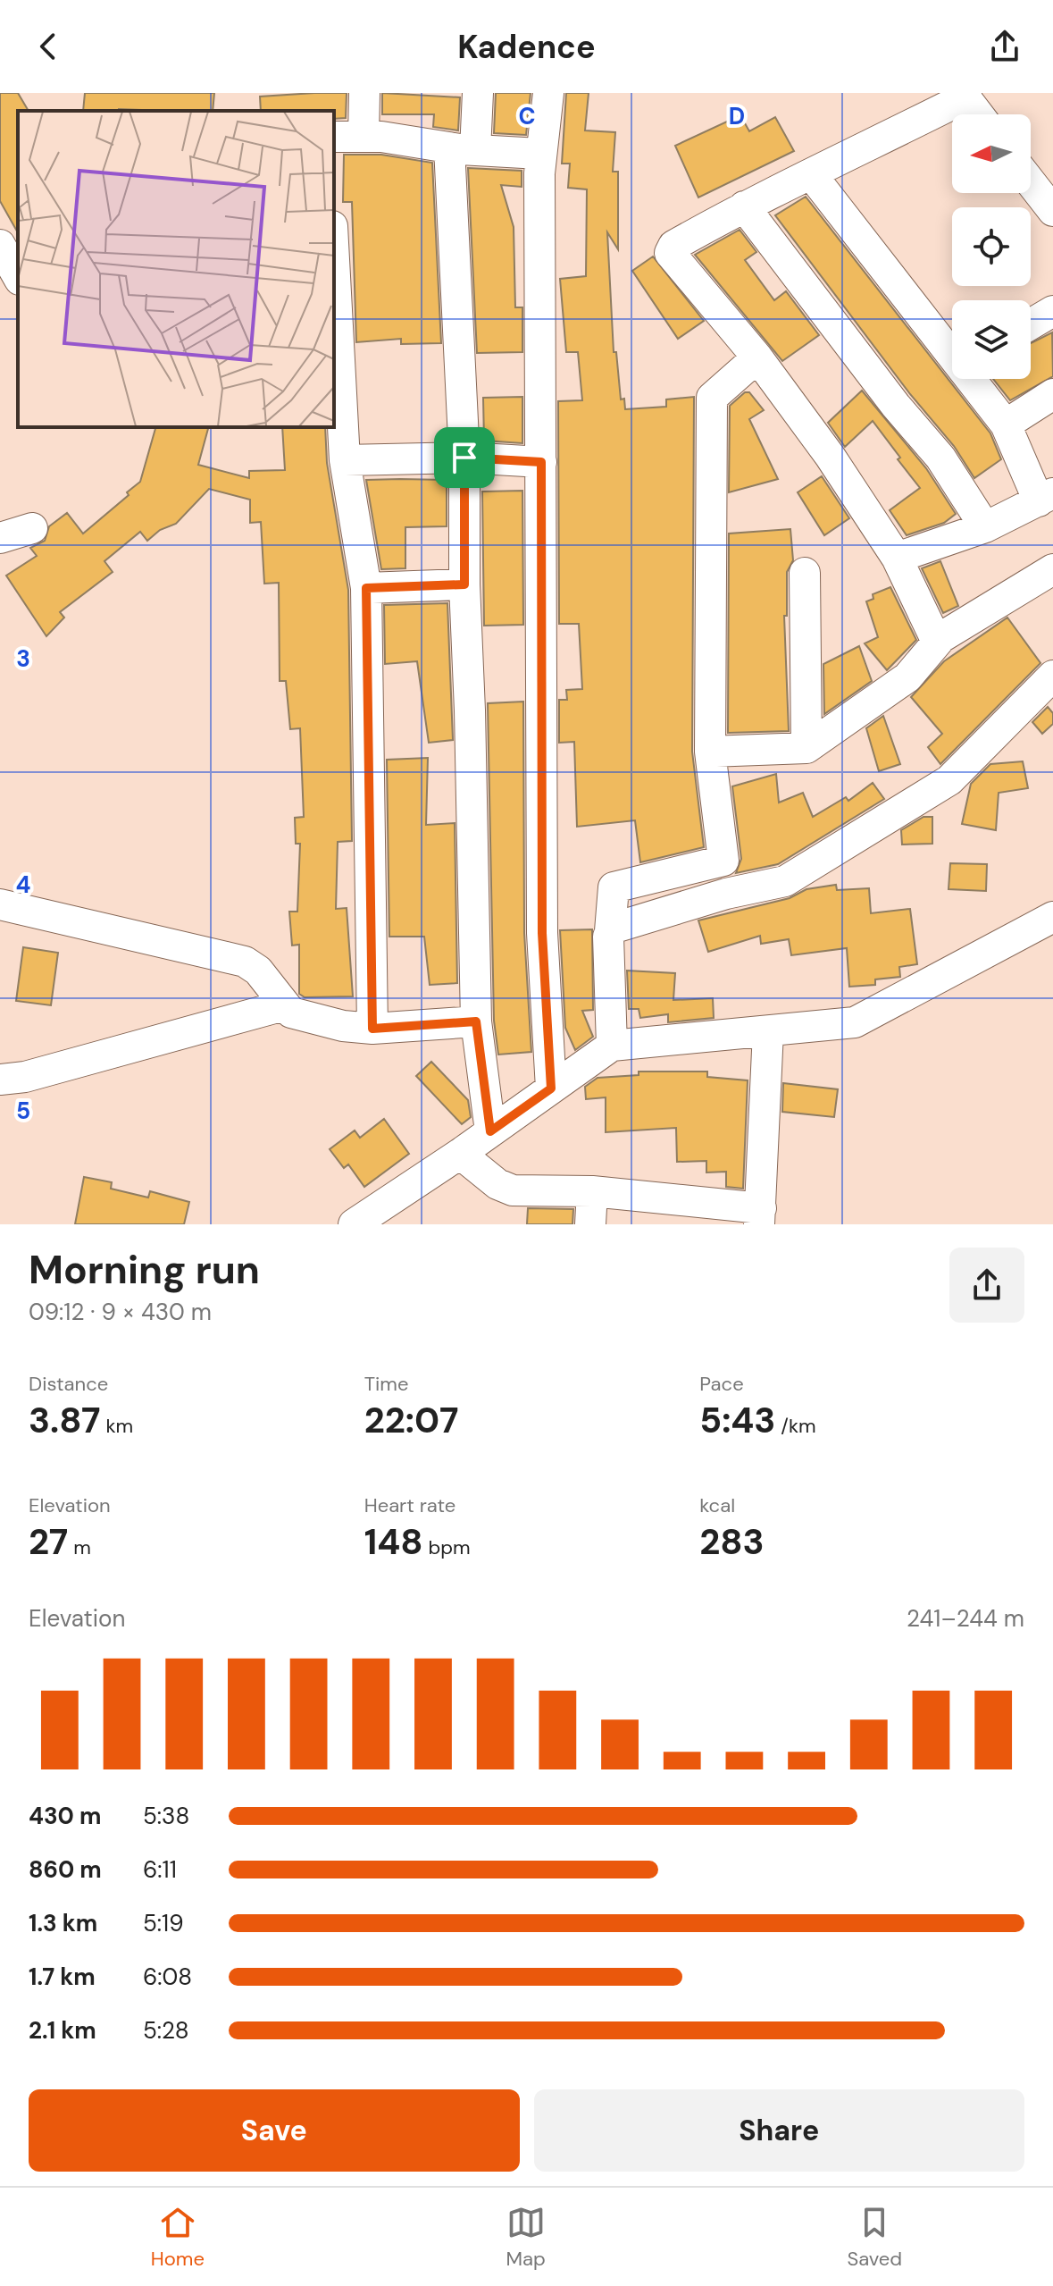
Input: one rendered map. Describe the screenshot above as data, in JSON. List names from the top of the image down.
{
  "north": "left",
  "page": {
    "header": "Kadence",
    "heading": ["Morning run", "09:12 · 9 × 430 m"],
    "stats": [
      ["Distance", "3.87 km"],
      ["Time", "22:07"],
      ["Pace", "5:43 /km"],
      ["Elevation", "27 m"],
      ["Heart rate", "148 bpm"],
      ["kcal", "283"]
    ],
    "chart": ["Elevation", "241–244 m"],
    "list": [
      {
        "name": "430 m",
        "note": "5:38"
      },
      {
        "name": "860 m",
        "note": "6:11"
      },
      {
        "name": "1.3 km",
        "note": "5:19"
      },
      {
        "name": "1.7 km",
        "note": "6:08"
      },
      {
        "name": "2.1 km",
        "note": "5:28"
      }
    ],
    "buttons": ["Save", "Share"],
    "tabs": ["Home", "Map", "Saved"]
  },
  "grid": {
    "columns": ["C", "D"],
    "rows": ["3", "4", "5"]
  }
}
